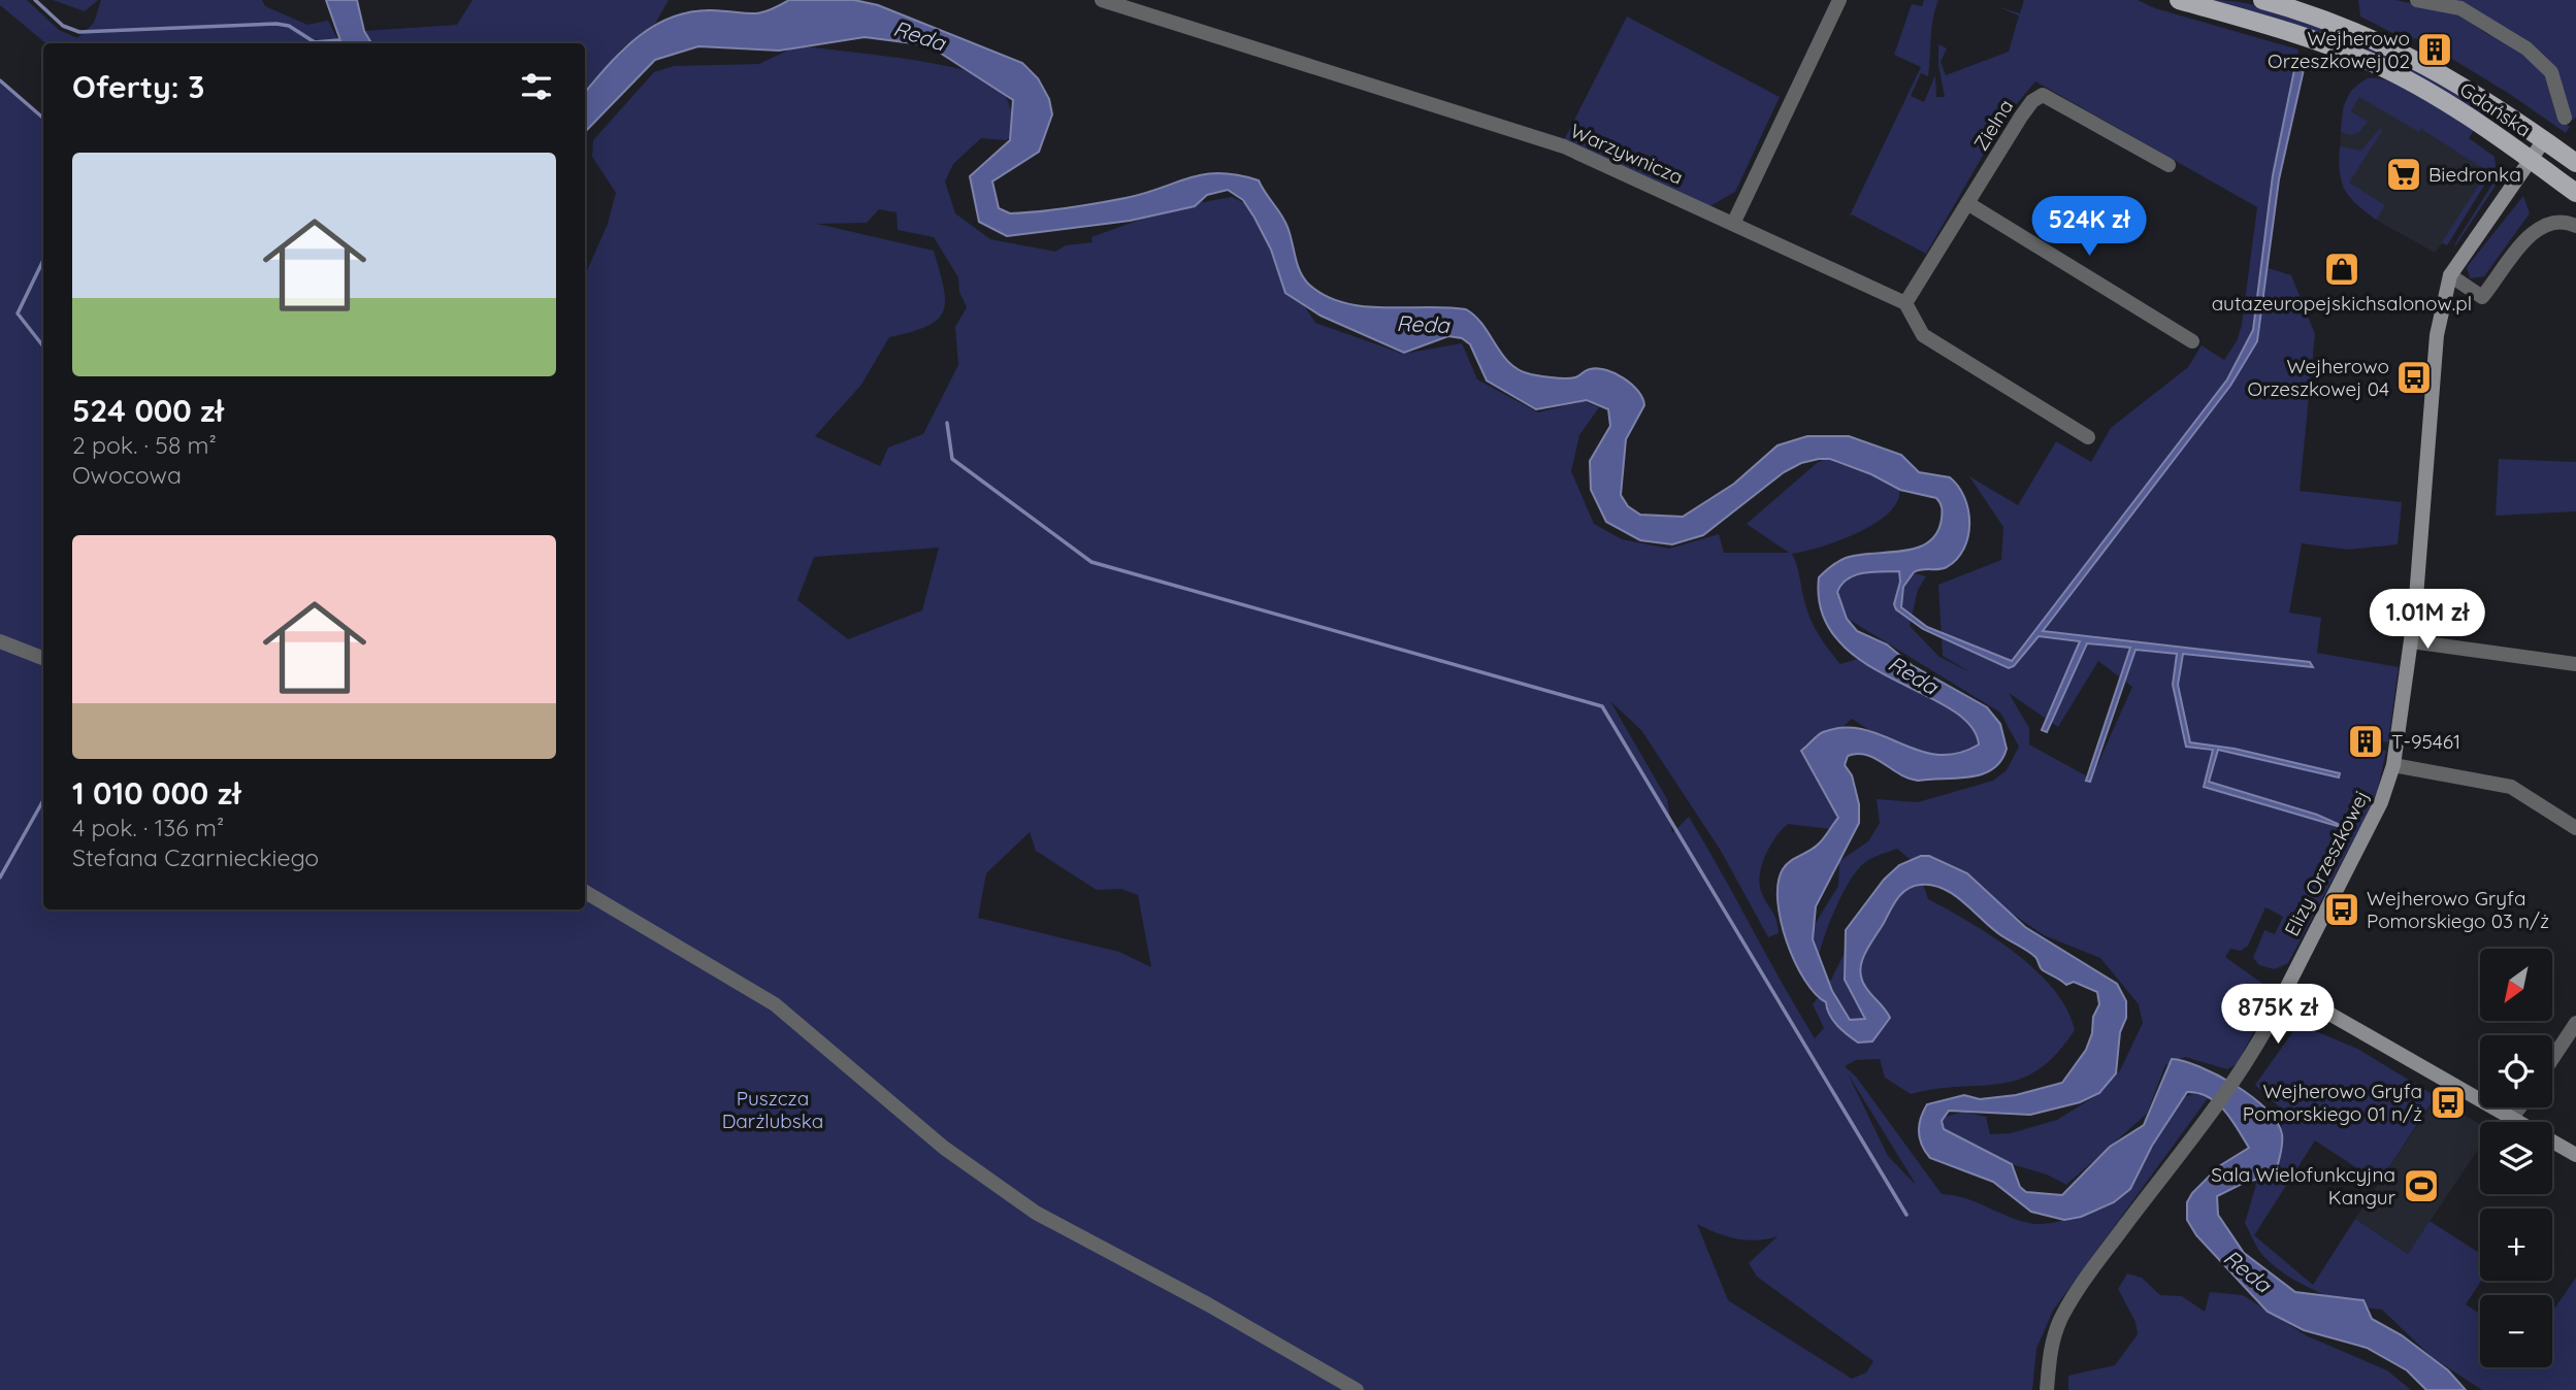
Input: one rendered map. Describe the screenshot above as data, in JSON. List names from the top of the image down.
{
  "streets": {
    "main road": ["Gdańska"],
    "street": ["Zielna", "Warzywnicza", "Elizy Orzeszkowej"]
  },
  "crossings": [
    ["Gdańska", "Elizy Orzeszkowej"],
    ["Zielna", "Warzywnicza"]
  ],
  "water": ["Reda"],
  "parks": ["Puszcza Darżlubska"],
  "places": {
    "building": ["Wejherowo Orzeszkowej 02", "T-95461"],
    "supermarket": ["Biedronka"],
    "shop": ["autazeuropejskichsalonow.pl"],
    "bus stop": ["Wejherowo Orzeszkowej 04", "Wejherowo Gryfa Pomorskiego 03 n/ż", "Wejherowo Gryfa Pomorskiego 01 n/ż"],
    "sports": ["Sala Wielofunkcyjna Kangur"]
  },
  "north": "bottom left",
  "page": {
    "heading": "Oferty: 3",
    "list": [
      {
        "name": "524 000 zł",
        "note": "2 pok. · 58 m² · Owocowa"
      },
      {
        "name": "1 010 000 zł",
        "note": "4 pok. · 136 m² · Stefana Czarnieckiego"
      }
    ],
    "price": ["524K zł", "1.01M zł", "875K zł"],
    "map_buttons": ["+", "−"]
  }
}
